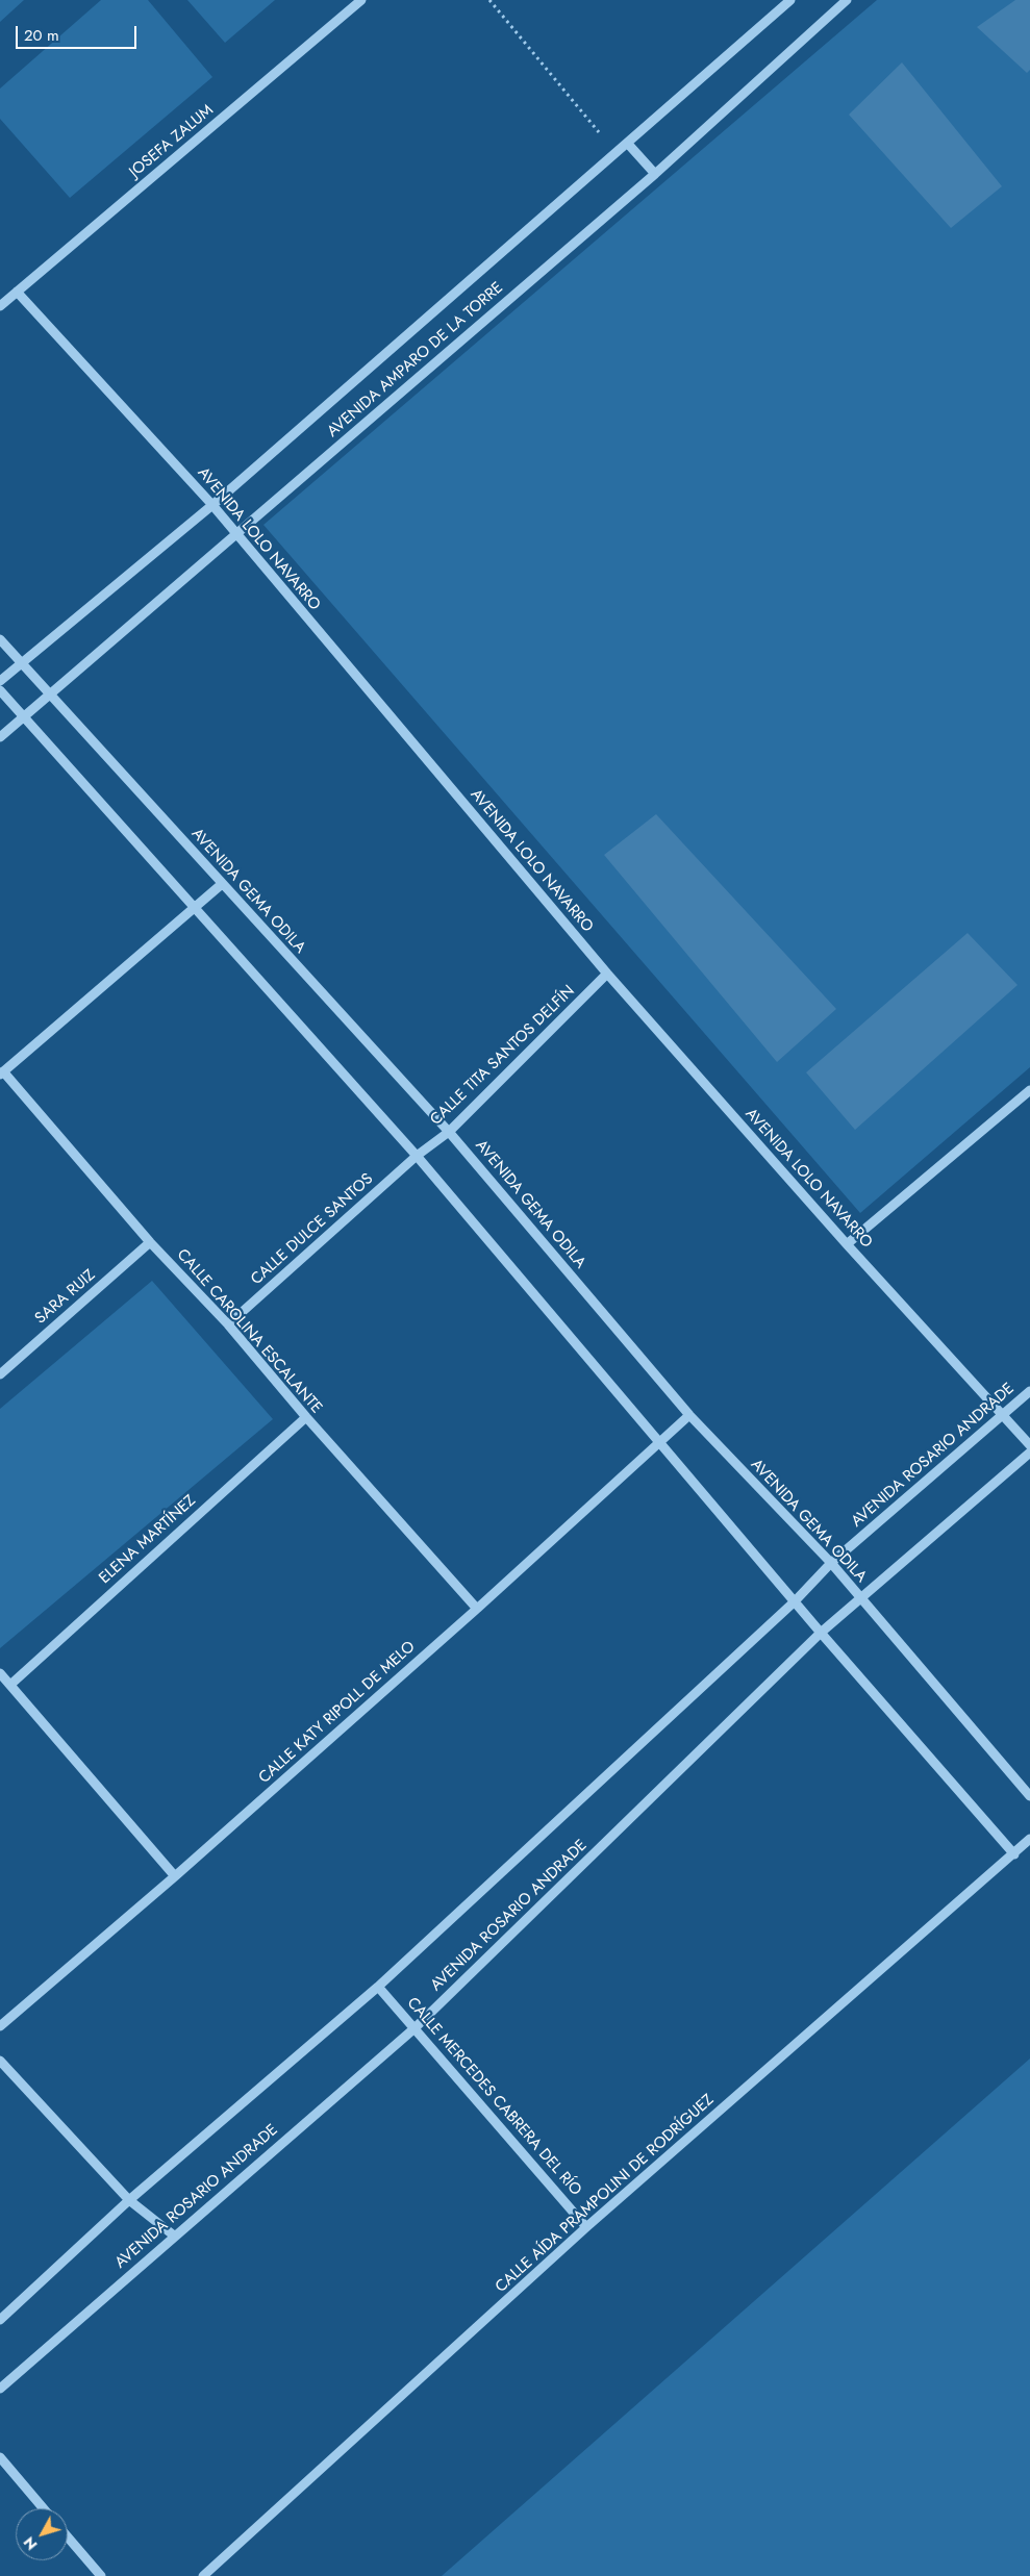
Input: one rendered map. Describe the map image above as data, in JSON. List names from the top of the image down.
{
  "streets": {
    "street": [
      "JOSEFA ZALUM",
      "AVENIDA AMPARO DE LA TORRE",
      "AVENIDA LOLO NAVARRO",
      "AVENIDA GEMA ODILA",
      "CALLE TITA SANTOS DELFÍN",
      "CALLE DULCE SANTOS",
      "SARA RUIZ",
      "CALLE CAROLINA ESCALANTE",
      "AVENIDA ROSARIO ANDRADE",
      "ELENA MARTÍNEZ",
      "CALLE KATY RIPOLL DE MELO",
      "CALLE MERCEDES CABRERA DEL RÍO",
      "CALLE AÍDA PRAMPOLINI DE RODRÍGUEZ"
    ]
  },
  "crossings": [
    ["JOSEFA ZALUM", "AVENIDA LOLO NAVARRO"],
    ["AVENIDA AMPARO DE LA TORRE", "AVENIDA LOLO NAVARRO"],
    ["AVENIDA AMPARO DE LA TORRE", "AVENIDA GEMA ODILA"],
    ["AVENIDA LOLO NAVARRO", "CALLE TITA SANTOS DELFÍN"],
    ["AVENIDA LOLO NAVARRO", "AVENIDA ROSARIO ANDRADE"],
    ["AVENIDA GEMA ODILA", "CALLE TITA SANTOS DELFÍN"],
    ["AVENIDA GEMA ODILA", "AVENIDA ROSARIO ANDRADE"],
    ["AVENIDA GEMA ODILA", "CALLE KATY RIPOLL DE MELO"],
    ["CALLE TITA SANTOS DELFÍN", "CALLE DULCE SANTOS"],
    ["CALLE DULCE SANTOS", "CALLE CAROLINA ESCALANTE"],
    ["SARA RUIZ", "CALLE CAROLINA ESCALANTE"],
    ["CALLE CAROLINA ESCALANTE", "ELENA MARTÍNEZ"],
    ["CALLE CAROLINA ESCALANTE", "CALLE KATY RIPOLL DE MELO"],
    ["AVENIDA ROSARIO ANDRADE", "CALLE MERCEDES CABRERA DEL RÍO"],
    ["CALLE MERCEDES CABRERA DEL RÍO", "CALLE AÍDA PRAMPOLINI DE RODRÍGUEZ"]
  ],
  "scale_bar": "20 m",
  "north": "bottom left"
}
